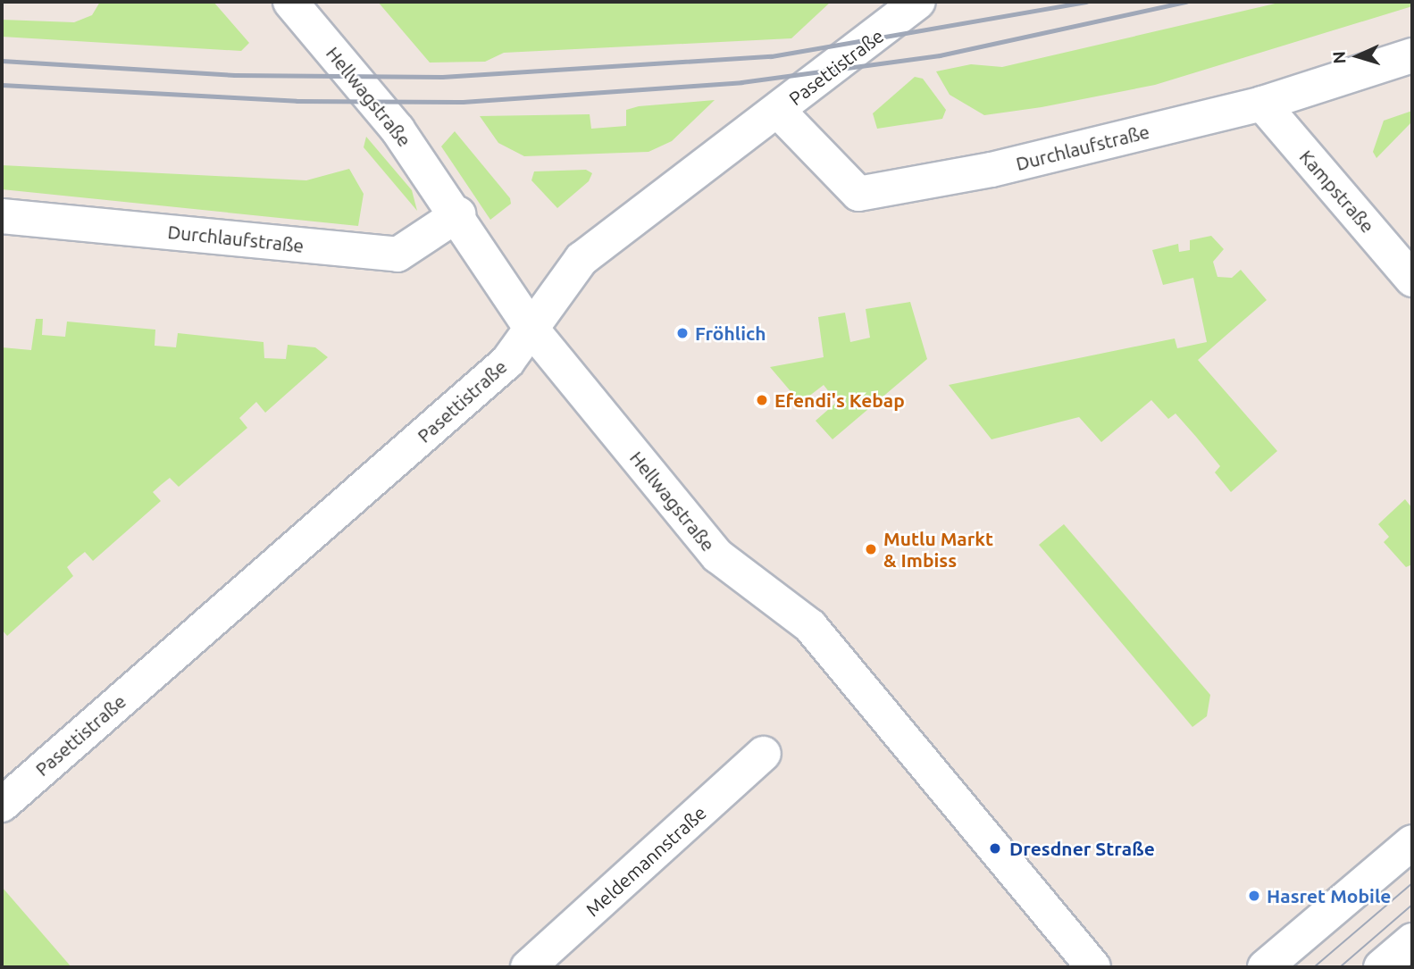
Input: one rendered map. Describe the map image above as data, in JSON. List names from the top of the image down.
{
  "streets": {
    "street": [
      "Pasettistraße",
      "Hellwagstraße",
      "Durchlaufstraße",
      "Kampstraße",
      "Meldemannstraße"
    ]
  },
  "crossings": [
    ["Pasettistraße", "Hellwagstraße"],
    ["Pasettistraße", "Durchlaufstraße"],
    ["Hellwagstraße", "Durchlaufstraße"],
    ["Durchlaufstraße", "Kampstraße"]
  ],
  "places": [
    "Fröhlich",
    "Efendi's Kebap",
    "Mutlu Markt & Imbiss",
    "Dresdner Straße",
    "Hasret Mobile"
  ],
  "north": "left"
}
